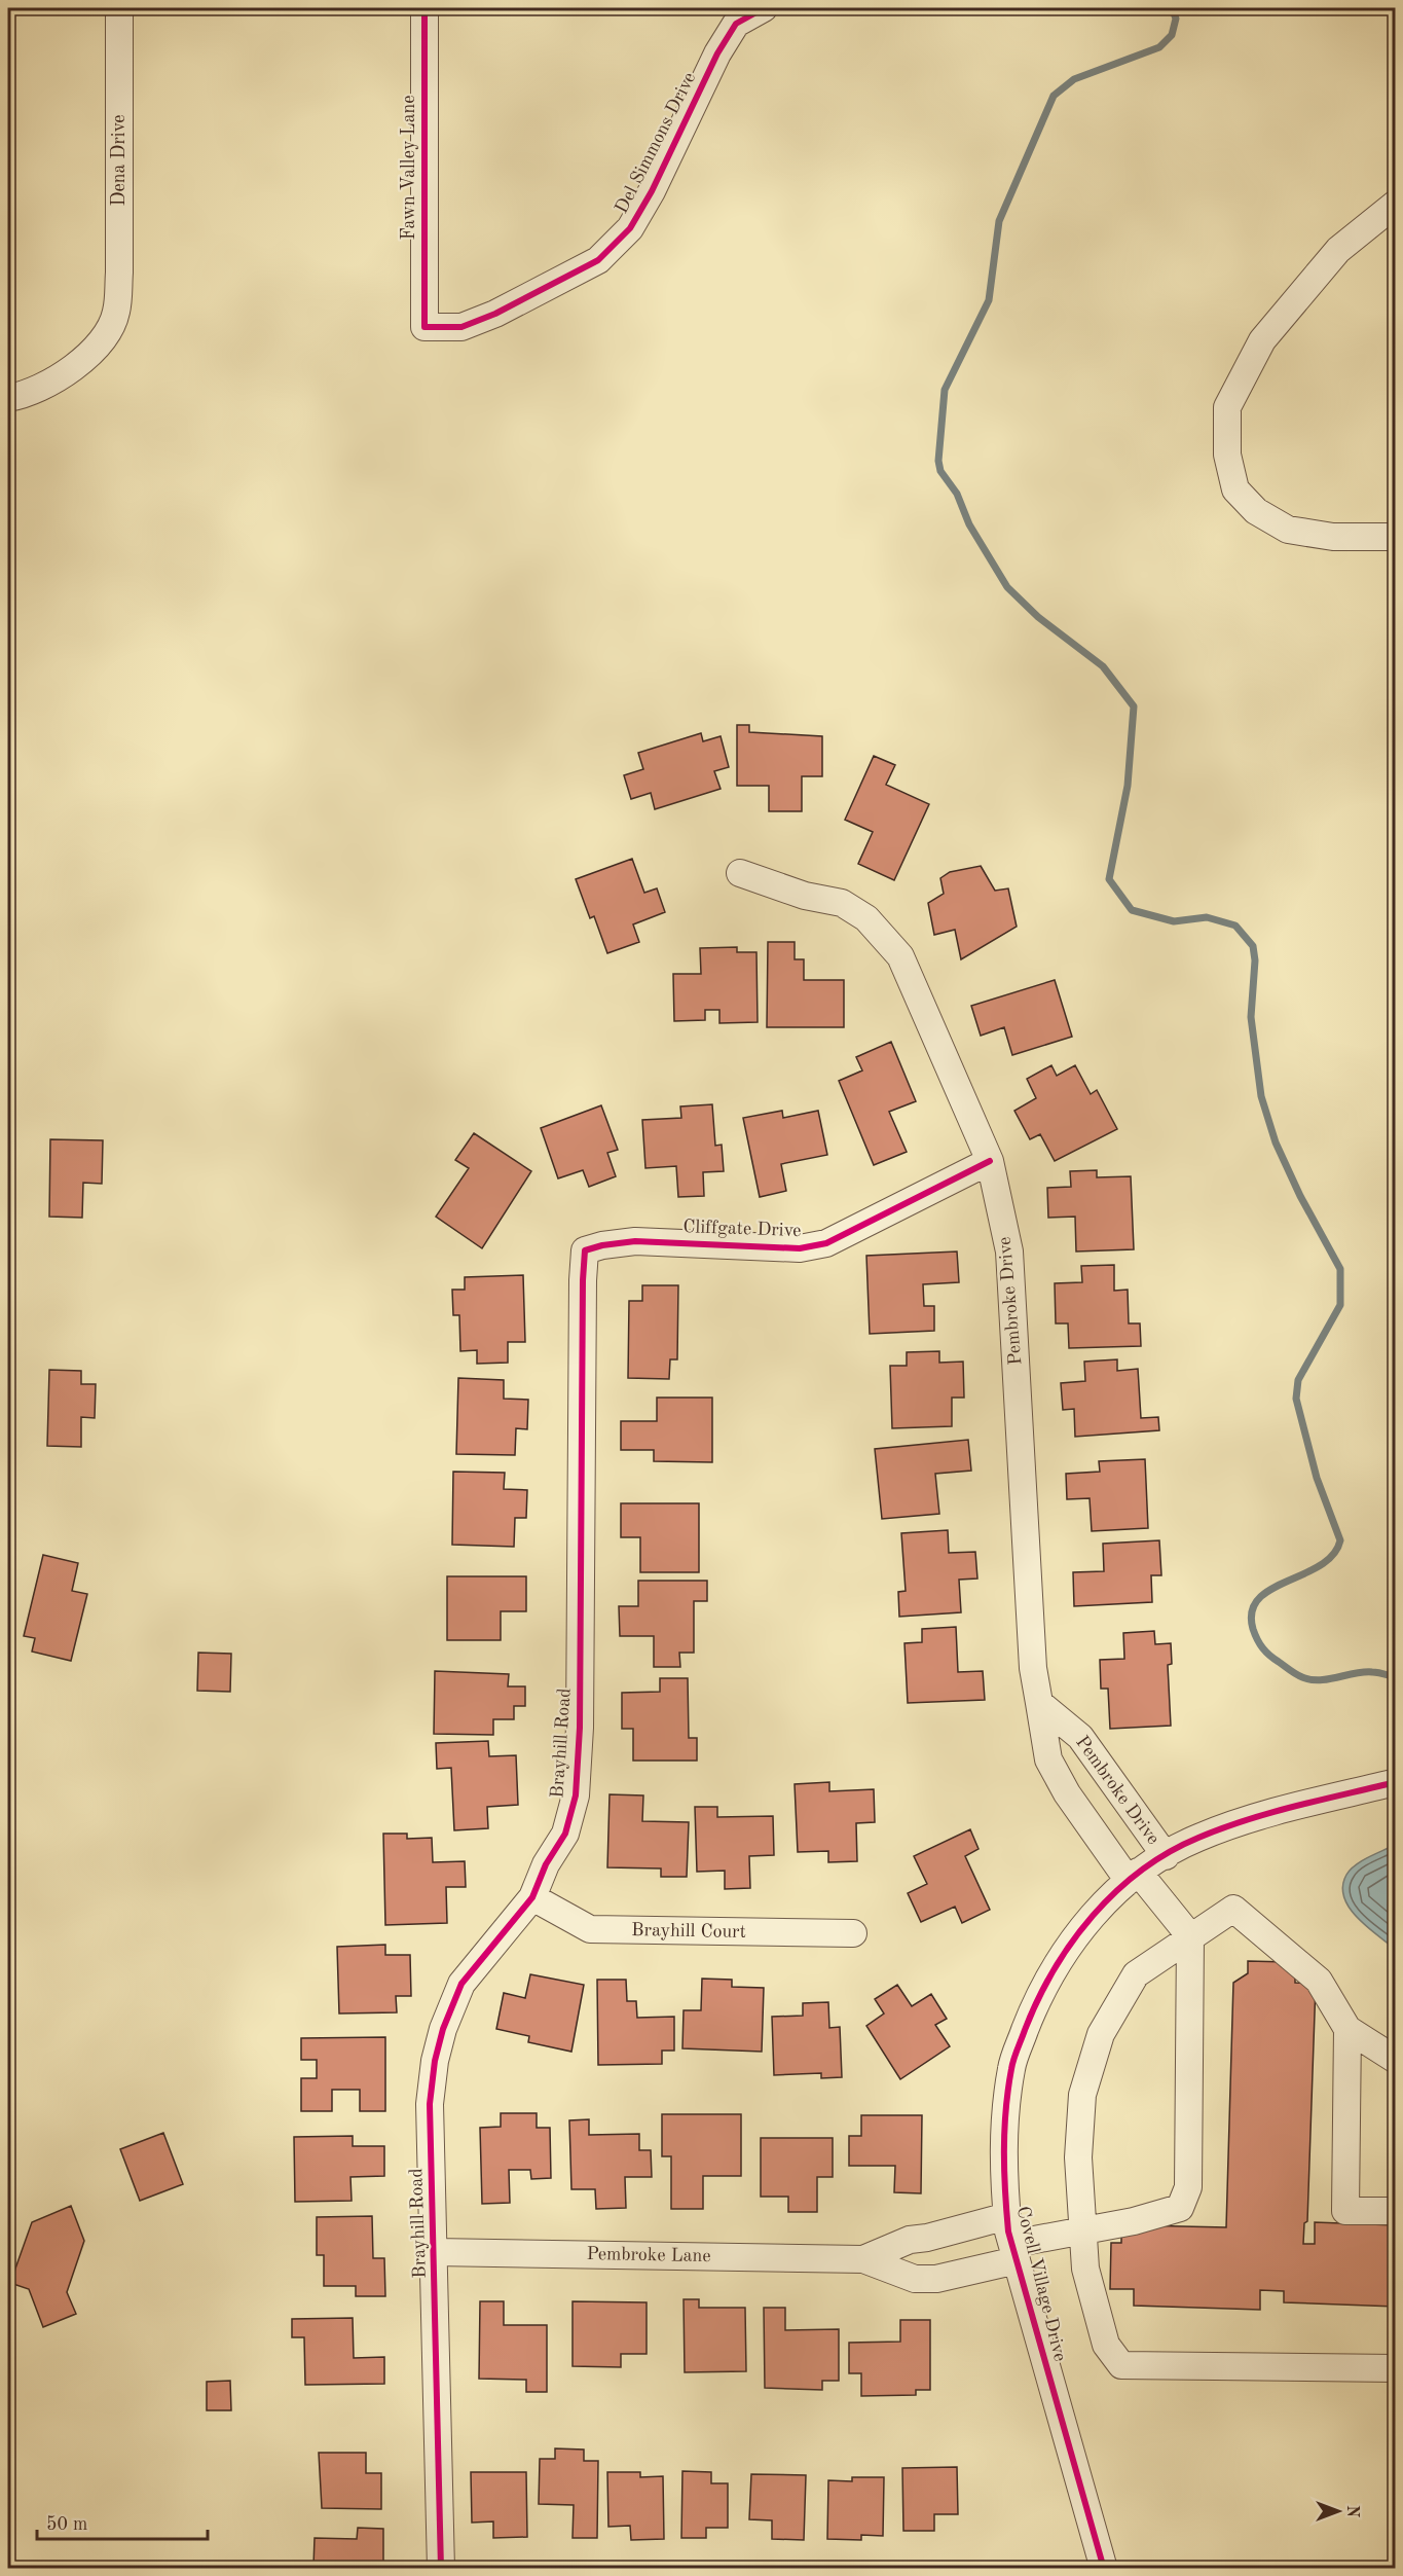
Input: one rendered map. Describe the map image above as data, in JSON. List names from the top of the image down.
{
  "streets": {
    "street": [
      "Del Simmons Drive",
      "Dena Drive",
      "Fawn Valley Lane",
      "Cliffgate Drive",
      "Pembroke Drive",
      "Brayhill Road",
      "Brayhill Court",
      "Pembroke Lane",
      "Covell Village Drive"
    ]
  },
  "crossings": [
    ["Del Simmons Drive", "Fawn Valley Lane"],
    ["Cliffgate Drive", "Pembroke Drive"],
    ["Cliffgate Drive", "Brayhill Road"],
    ["Pembroke Drive", "Pembroke Lane"],
    ["Pembroke Drive", "Covell Village Drive"],
    ["Brayhill Road", "Brayhill Court"],
    ["Brayhill Road", "Pembroke Lane"],
    ["Pembroke Lane", "Covell Village Drive"]
  ],
  "scale_bar": "50 m",
  "north": "right"
}
